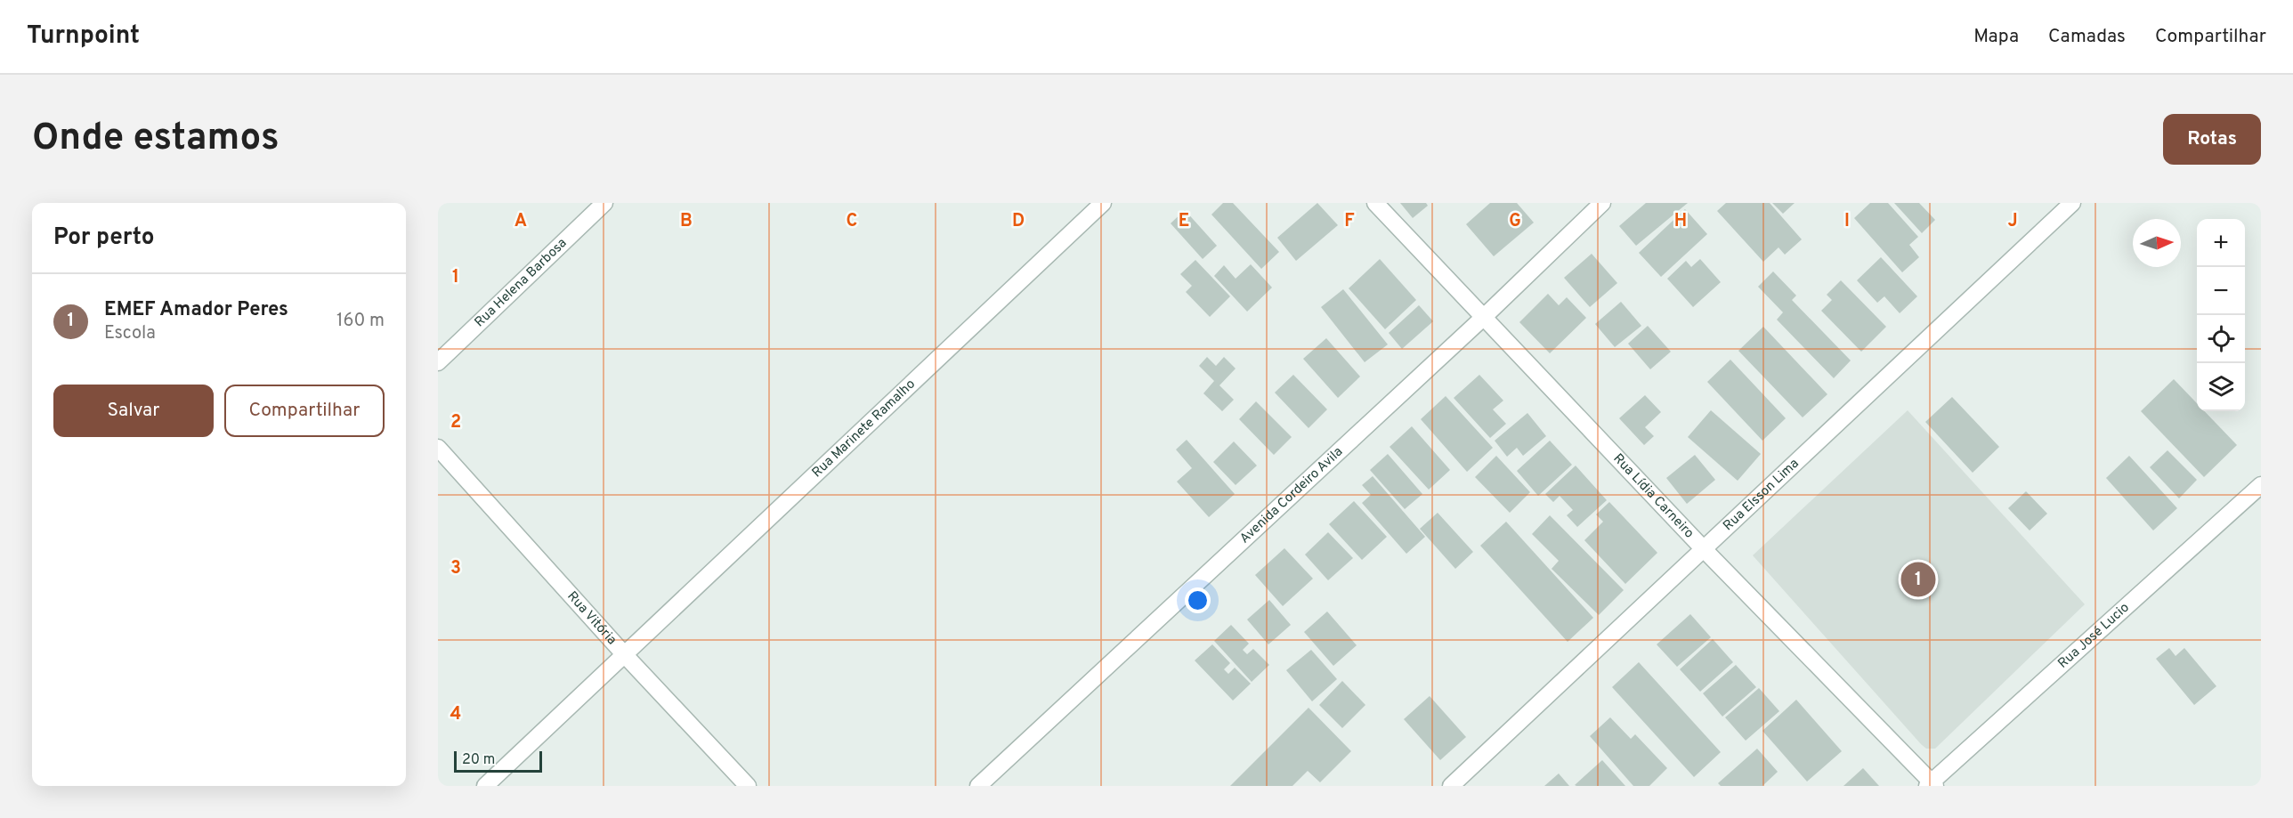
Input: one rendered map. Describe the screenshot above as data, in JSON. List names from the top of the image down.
{
  "streets": {
    "street": [
      "Rua Helena Barbosa",
      "Rua Marinete Ramalho",
      "Rua Elsson Lima",
      "Avenida Cordeiro Avila",
      "Rua Lídia Carneiro",
      "Rua Vitória",
      "Rua José Lucio"
    ]
  },
  "crossings": [
    ["Rua Marinete Ramalho", "Rua Vitória"],
    ["Rua Elsson Lima", "Rua Lídia Carneiro"],
    ["Avenida Cordeiro Avila", "Rua Lídia Carneiro"],
    ["Rua Lídia Carneiro", "Rua José Lucio"]
  ],
  "scale_bar": "20 m",
  "north": "right",
  "page": {
    "header": "Turnpoint",
    "nav": ["Mapa", "Camadas", "Compartilhar"],
    "buttons": [
      "Rotas",
      ["Salvar", "Compartilhar"]
    ],
    "title": "Onde estamos",
    "heading": "Por perto",
    "map_buttons": ["+", "−"],
    "list": [
      {
        "mark": "1",
        "name": "EMEF Amador Peres",
        "note": "Escola",
        "value": "160 m"
      }
    ],
    "pins": "1",
    "scale": "20 m"
  },
  "grid": {
    "columns": [
      "A",
      "B",
      "C",
      "D",
      "E",
      "F",
      "G",
      "H",
      "I",
      "J"
    ],
    "rows": [
      "1",
      "2",
      "3",
      "4"
    ]
  }
}
